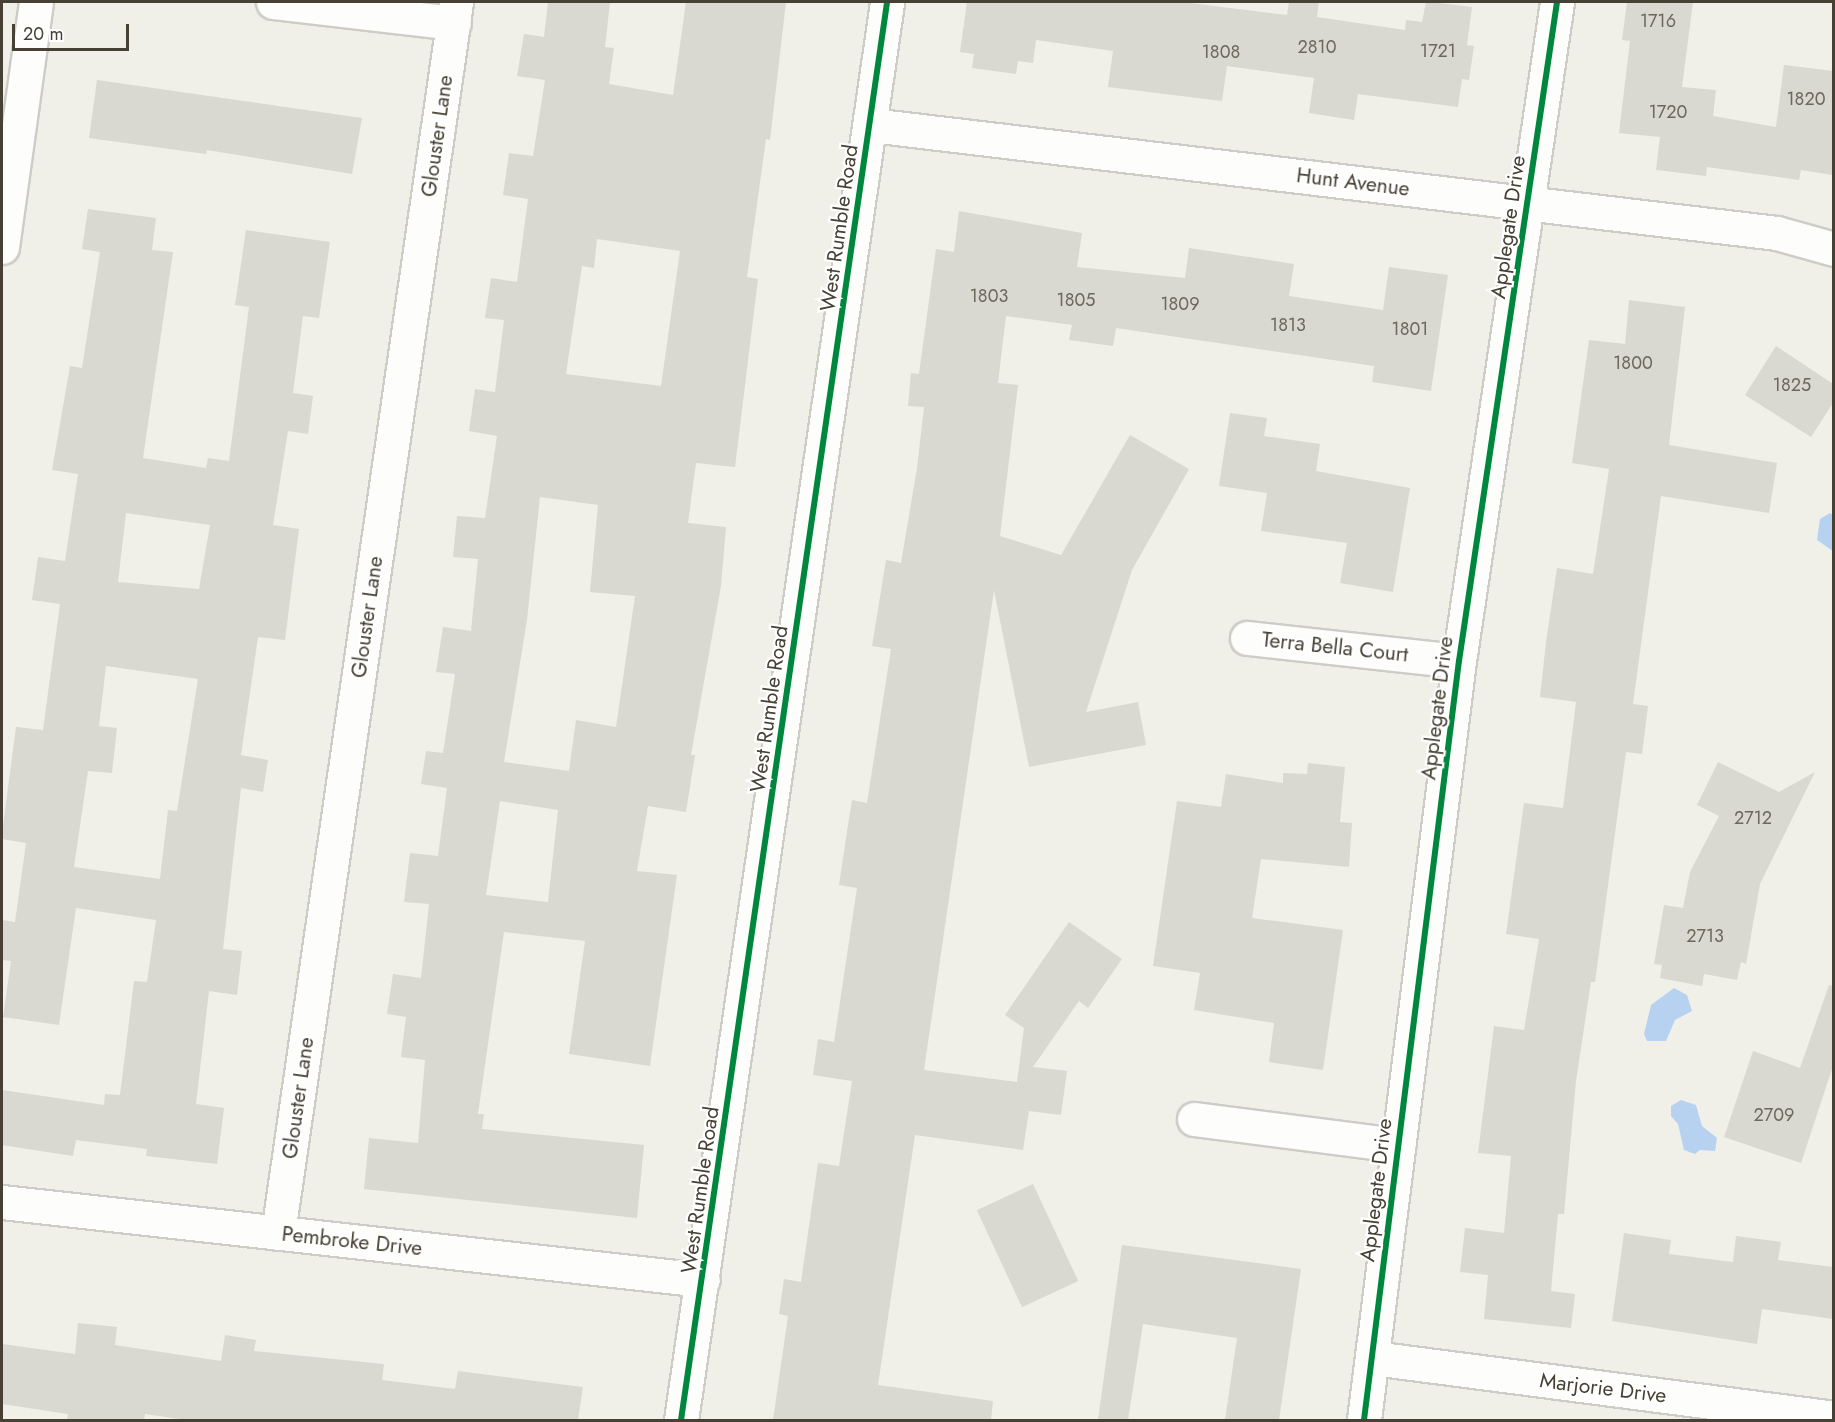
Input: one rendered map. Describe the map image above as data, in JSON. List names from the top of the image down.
{
  "streets": {
    "street": [
      "Glouster Lane",
      "Hunt Avenue",
      "Applegate Drive",
      "West Rumble Road",
      "Terra Bella Court",
      "Pembroke Drive",
      "Marjorie Drive"
    ]
  },
  "crossings": [
    ["Glouster Lane", "Pembroke Drive"],
    ["Hunt Avenue", "Applegate Drive"],
    ["Hunt Avenue", "West Rumble Road"],
    ["Applegate Drive", "Terra Bella Court"],
    ["Applegate Drive", "Marjorie Drive"],
    ["West Rumble Road", "Pembroke Drive"]
  ],
  "house_numbers": [
    "1716",
    "2810",
    "1721",
    "1808",
    "1820",
    "1720",
    "1803",
    "1805",
    "1809",
    "1813",
    "1801",
    "1800",
    "1825",
    "2712",
    "2713",
    "2709"
  ],
  "scale_bar": "20 m"
}
